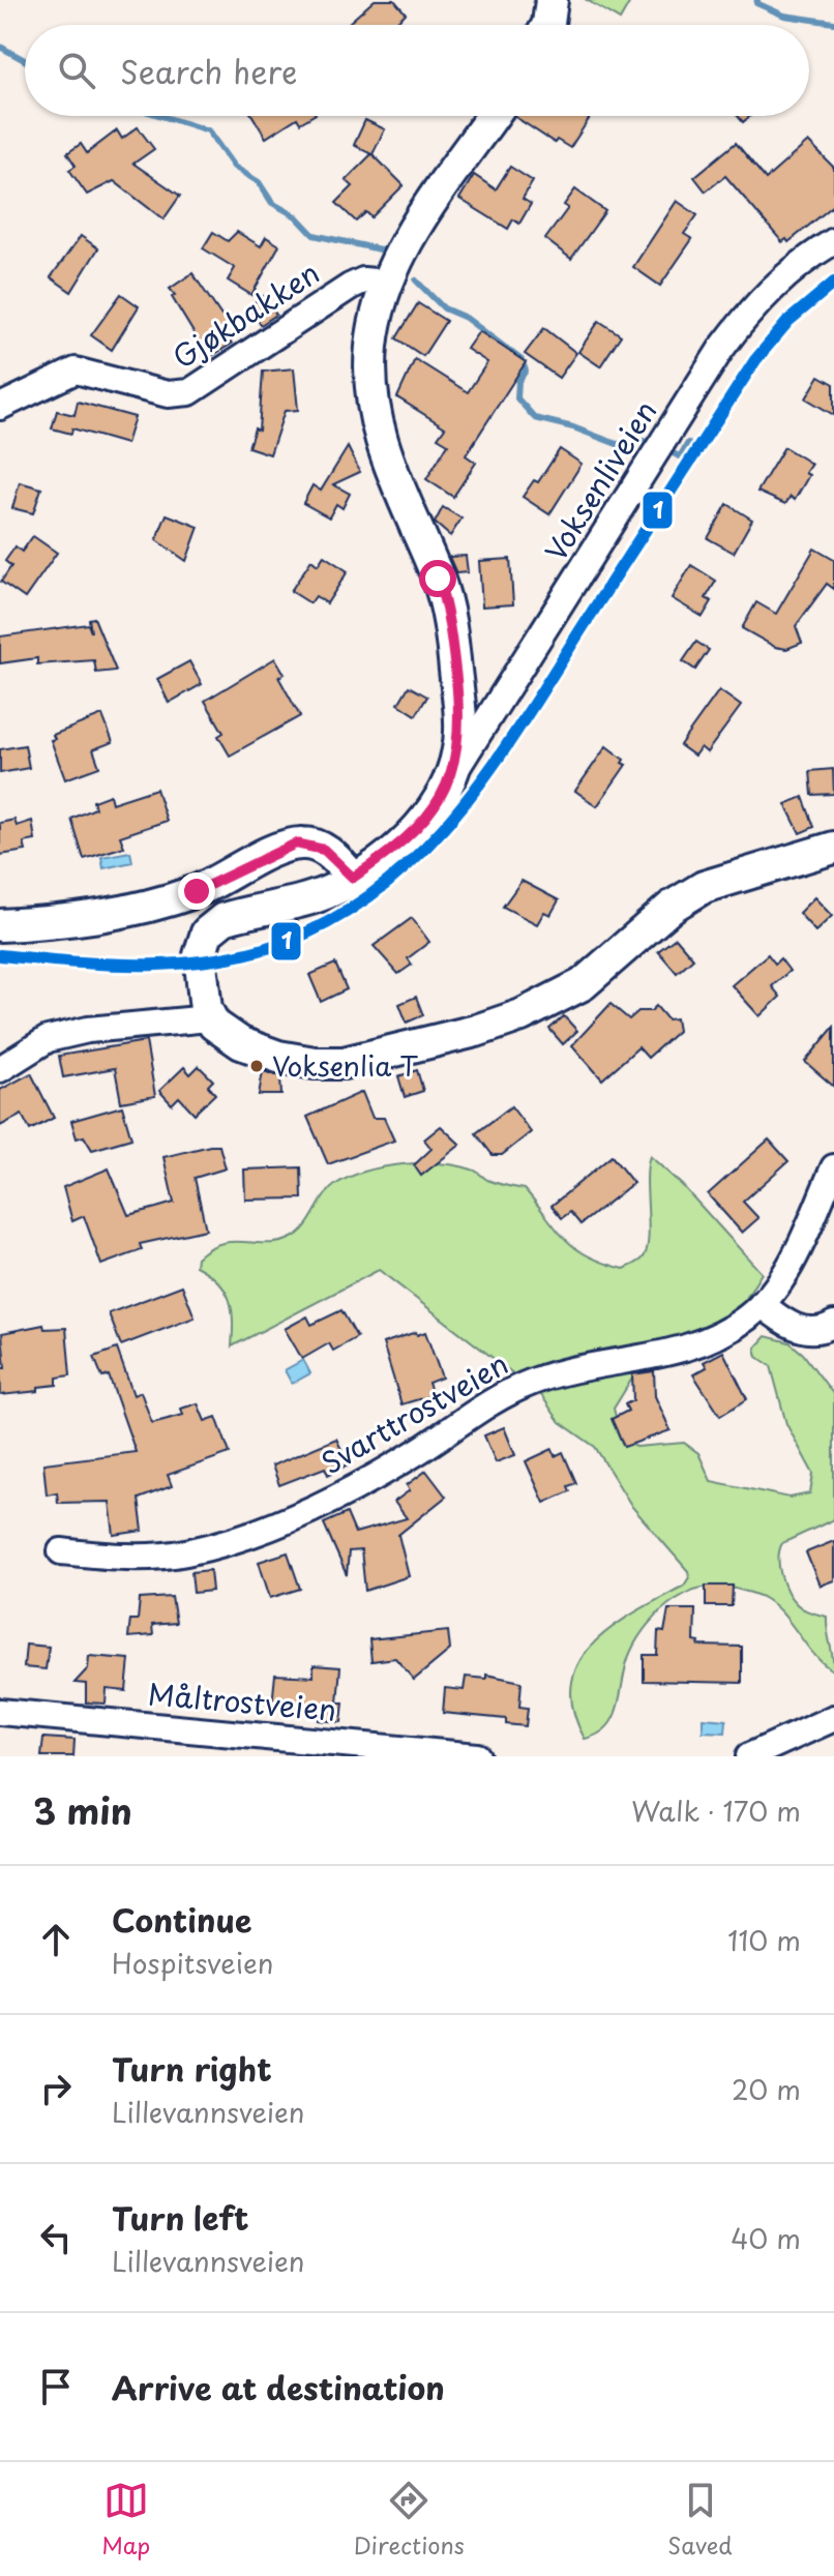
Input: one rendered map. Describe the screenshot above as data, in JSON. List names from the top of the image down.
{
  "streets": {
    "street": [
      "Gjøkbakken",
      "Voksenliveien",
      "Svarttrostveien",
      "Måltrostveien"
    ]
  },
  "places": ["Voksenlia T"],
  "lines": ["transit line 1"],
  "page": {
    "search": "Search here",
    "heading": ["3 min", "Walk · 170 m"],
    "list": [
      ["Continue", "Hospitsveien", "110 m"],
      ["Turn right", "Lillevannsveien", "20 m"],
      ["Turn left", "Lillevannsveien", "40 m"],
      "Arrive at destination"
    ],
    "nav": ["Map", "Directions", "Saved"]
  }
}
